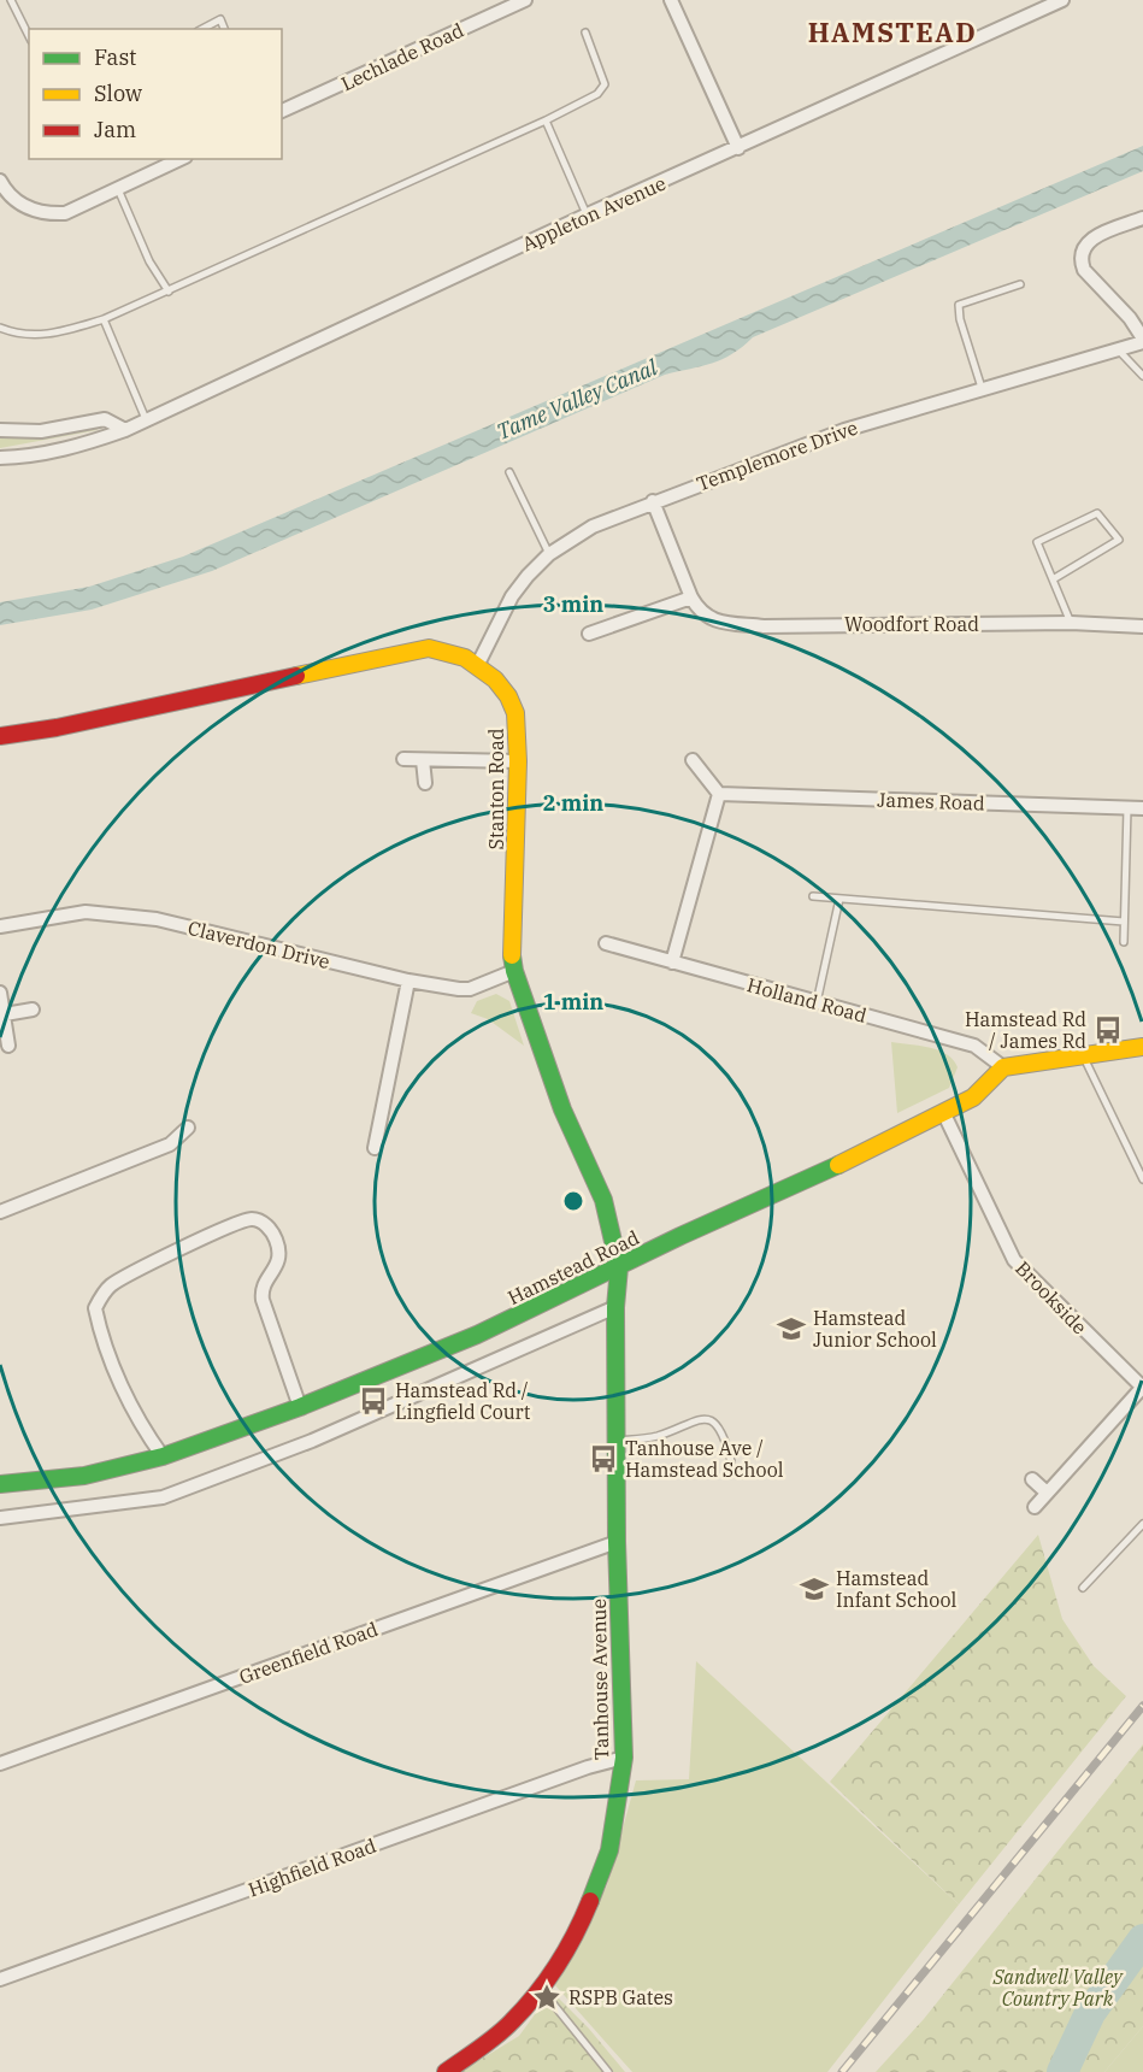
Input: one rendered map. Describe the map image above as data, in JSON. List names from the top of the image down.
{
  "streets": {
    "street": [
      "Lechlade Road",
      "Appleton Avenue",
      "Templemore Drive",
      "Woodfort Road",
      "Stanton Road",
      "James Road",
      "Claverdon Drive",
      "Holland Road",
      "Hamstead Road",
      "Brookside",
      "Greenfield Road",
      "Tanhouse Avenue",
      "Highfield Road"
    ]
  },
  "crossings": [
    ["Templemore Drive", "Woodfort Road"],
    ["Templemore Drive", "Stanton Road"],
    ["Stanton Road", "Claverdon Drive"],
    ["Stanton Road", "Hamstead Road"],
    ["Stanton Road", "Tanhouse Avenue"],
    ["Holland Road", "Hamstead Road"],
    ["Hamstead Road", "Brookside"],
    ["Hamstead Road", "Tanhouse Avenue"],
    ["Greenfield Road", "Tanhouse Avenue"],
    ["Tanhouse Avenue", "Highfield Road"]
  ],
  "districts": ["HAMSTEAD"],
  "water": ["Tame Valley Canal"],
  "parks": ["Sandwell Valley Country Park"],
  "places": {
    "bus stop": ["Hamstead Rd / James Rd", "Hamstead Rd / Lingfield Court", "Tanhouse Ave / Hamstead School"],
    "school or university": ["Hamstead Junior School", "Hamstead Infant School"],
    "place": ["RSPB Gates"]
  },
  "legend": ["Fast", "Slow", "Jam"],
  "rings": ["3 min", "2 min", "1 min"]
}
